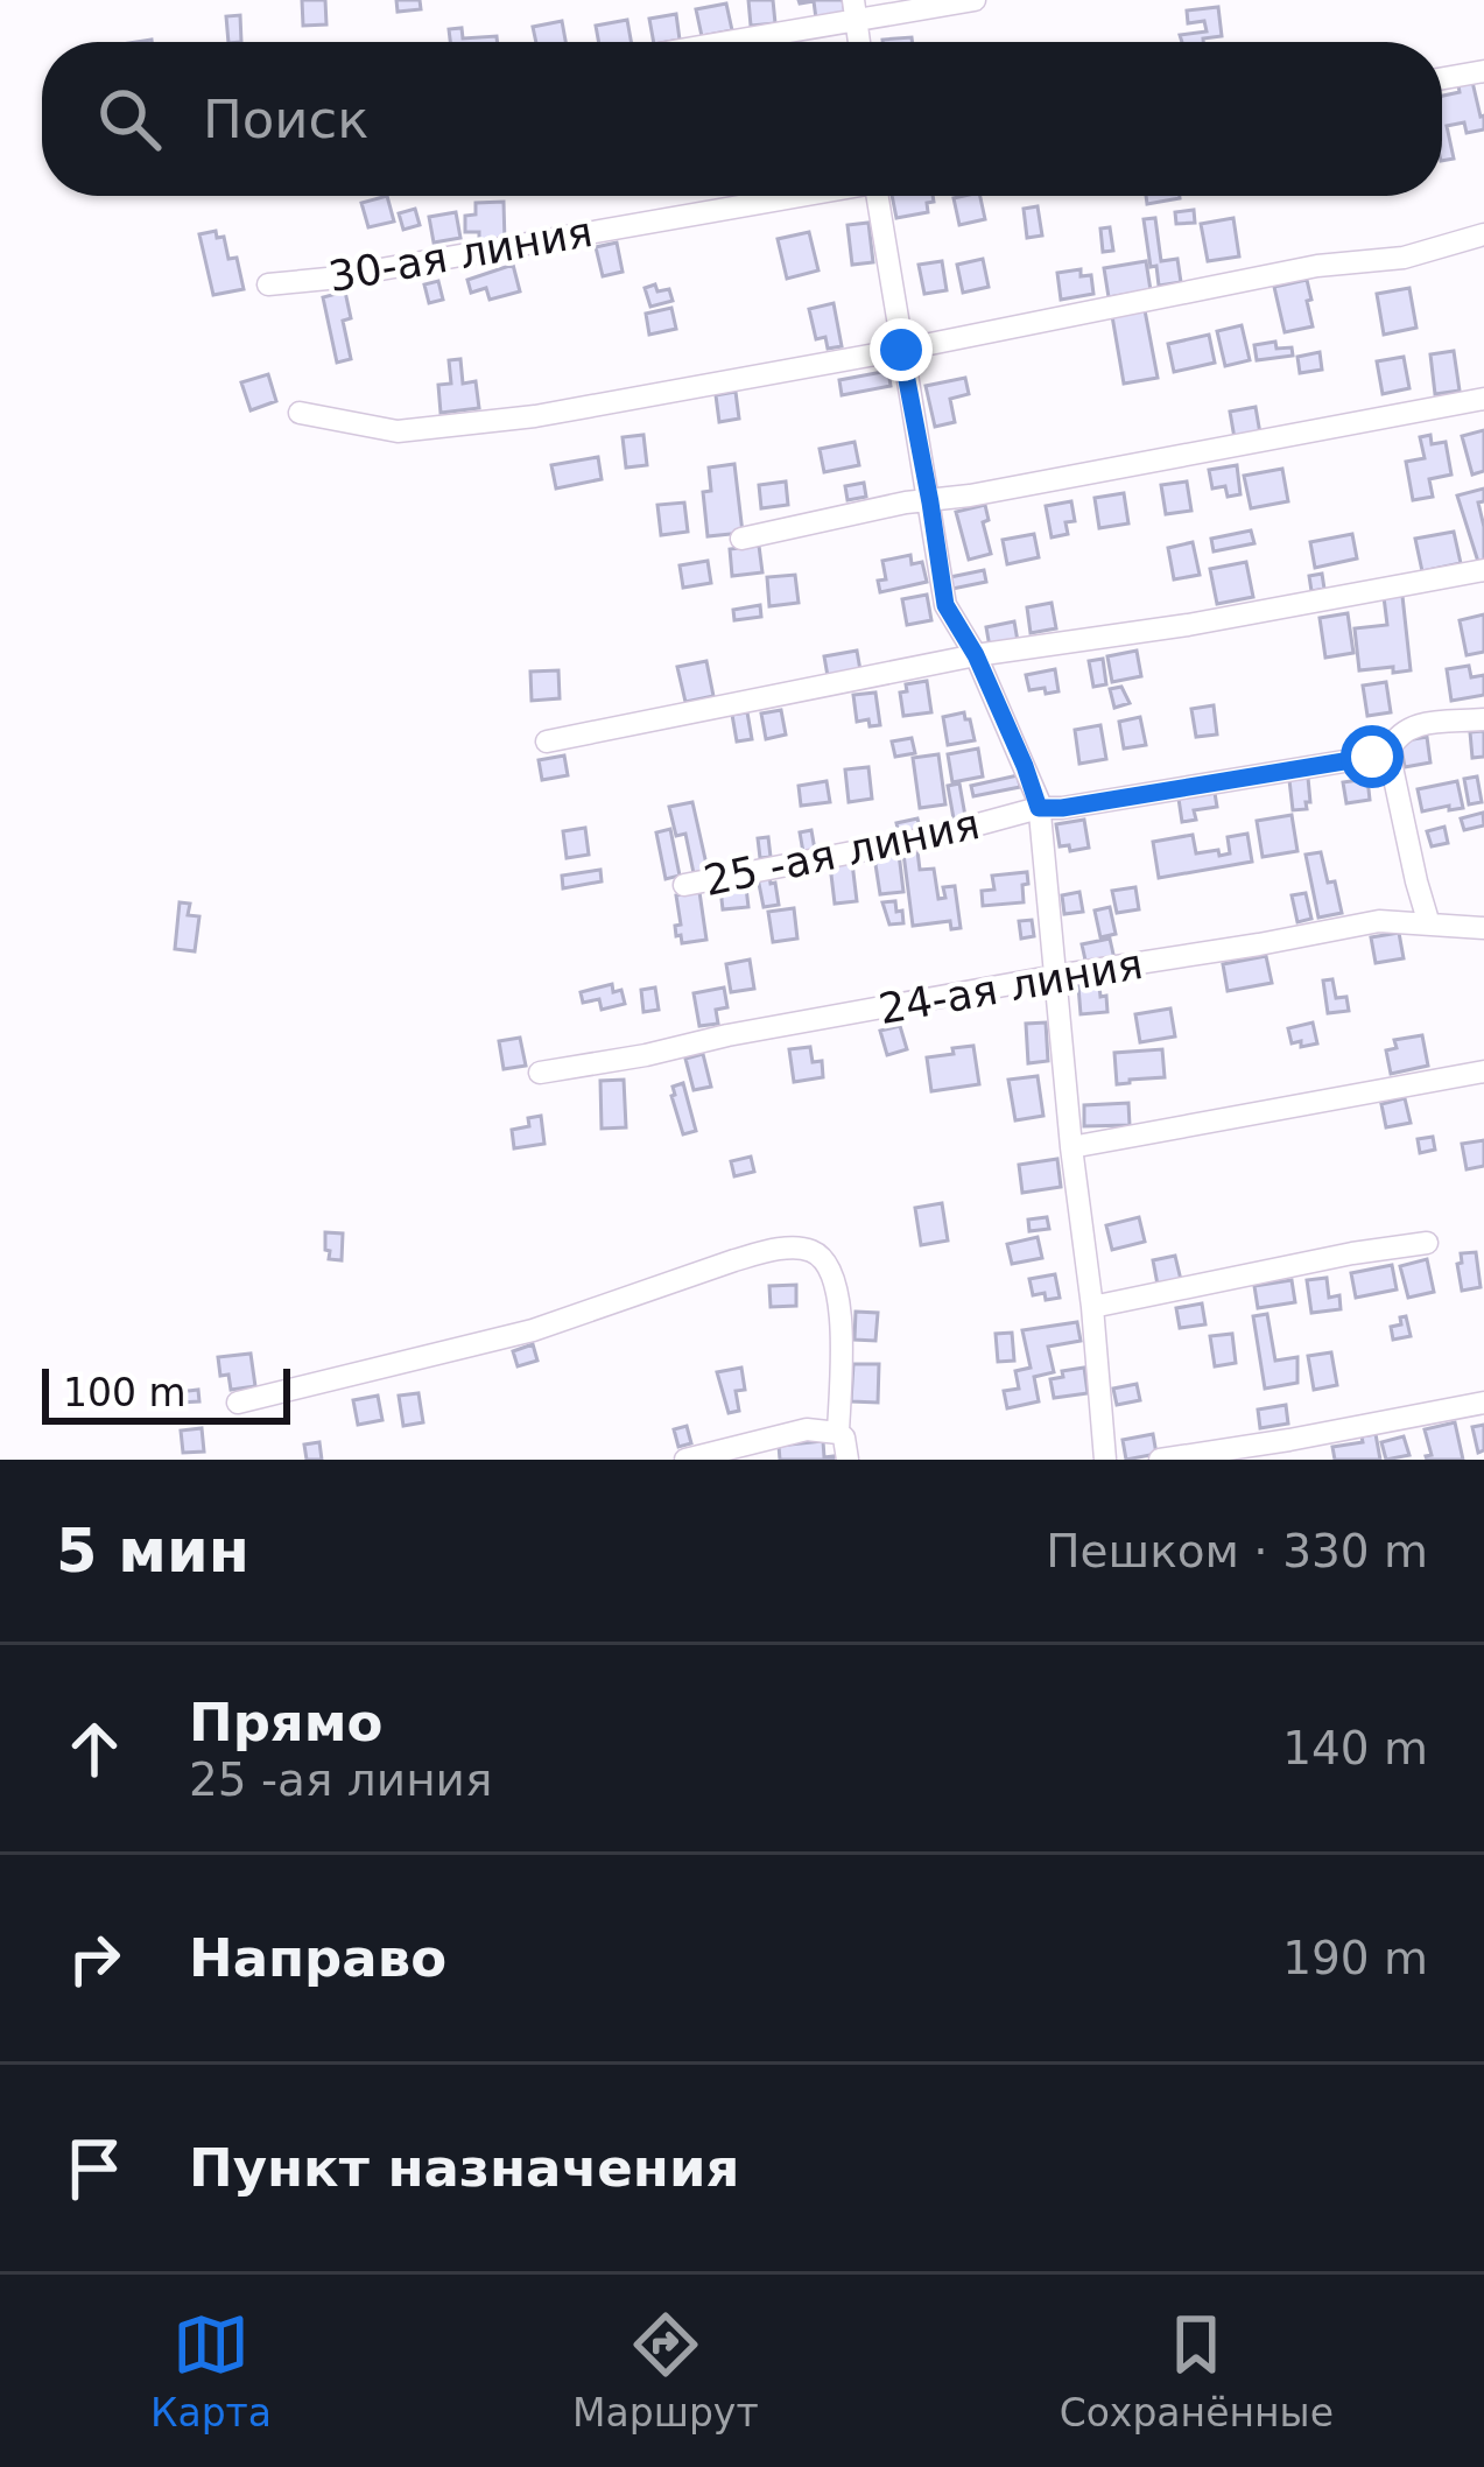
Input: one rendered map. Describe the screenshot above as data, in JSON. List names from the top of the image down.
{
  "streets": {
    "street": ["30-ая линия", "25 -ая линия", "24-ая линия"]
  },
  "scale_bar": "100 m",
  "page": {
    "search": "Поиск",
    "scale": "100 m",
    "heading": ["5 мин", "Пешком · 330 m"],
    "list": [
      ["Прямо", "25 -ая линия", "140 m"],
      ["Направо", "190 m"],
      "Пункт назначения"
    ],
    "nav": ["Карта", "Маршрут", "Сохранённые"]
  }
}
